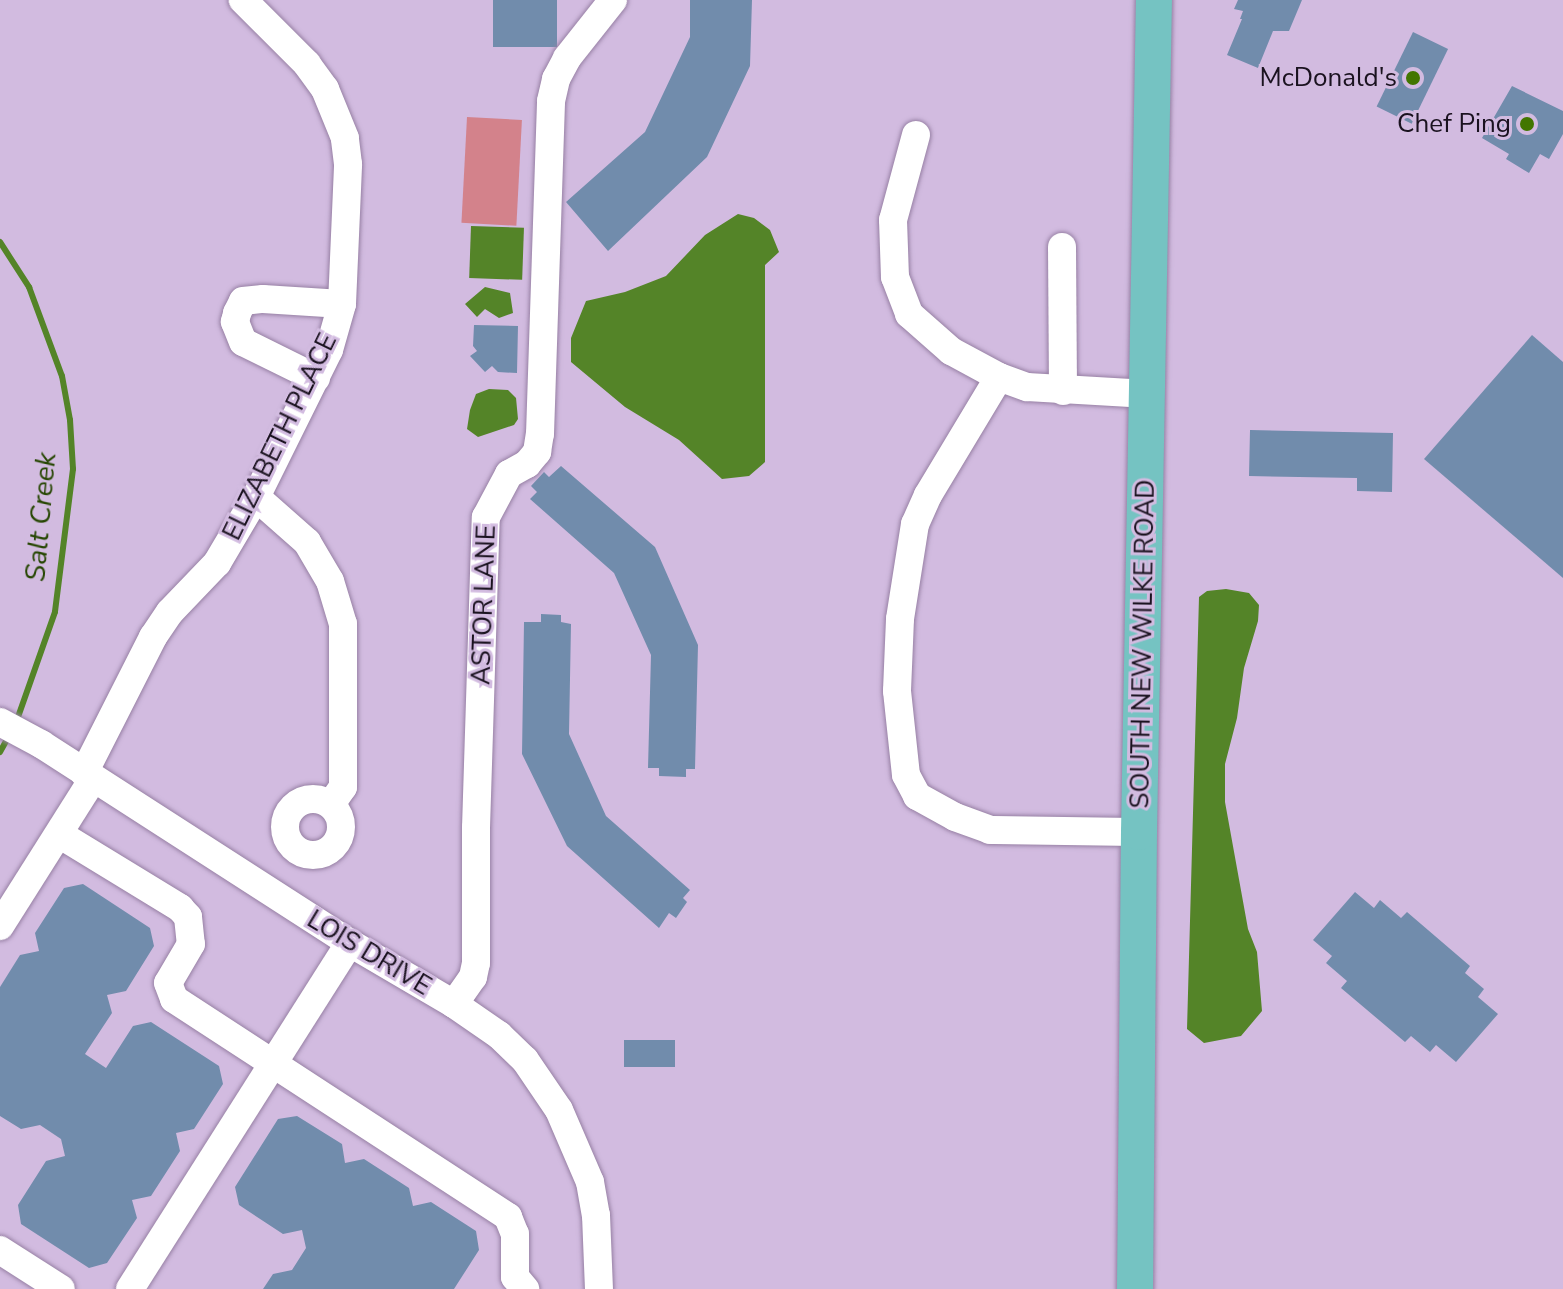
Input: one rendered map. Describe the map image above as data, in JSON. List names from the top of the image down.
{
  "streets": {
    "main road": ["SOUTH NEW WILKE ROAD"],
    "street": ["ELIZABETH PLACE", "ASTOR LANE", "LOIS DRIVE"]
  },
  "crossings": [
    ["ELIZABETH PLACE", "LOIS DRIVE"],
    ["ASTOR LANE", "LOIS DRIVE"]
  ],
  "water": ["Salt Creek"],
  "places": ["McDonald's", "Chef Ping"]
}
